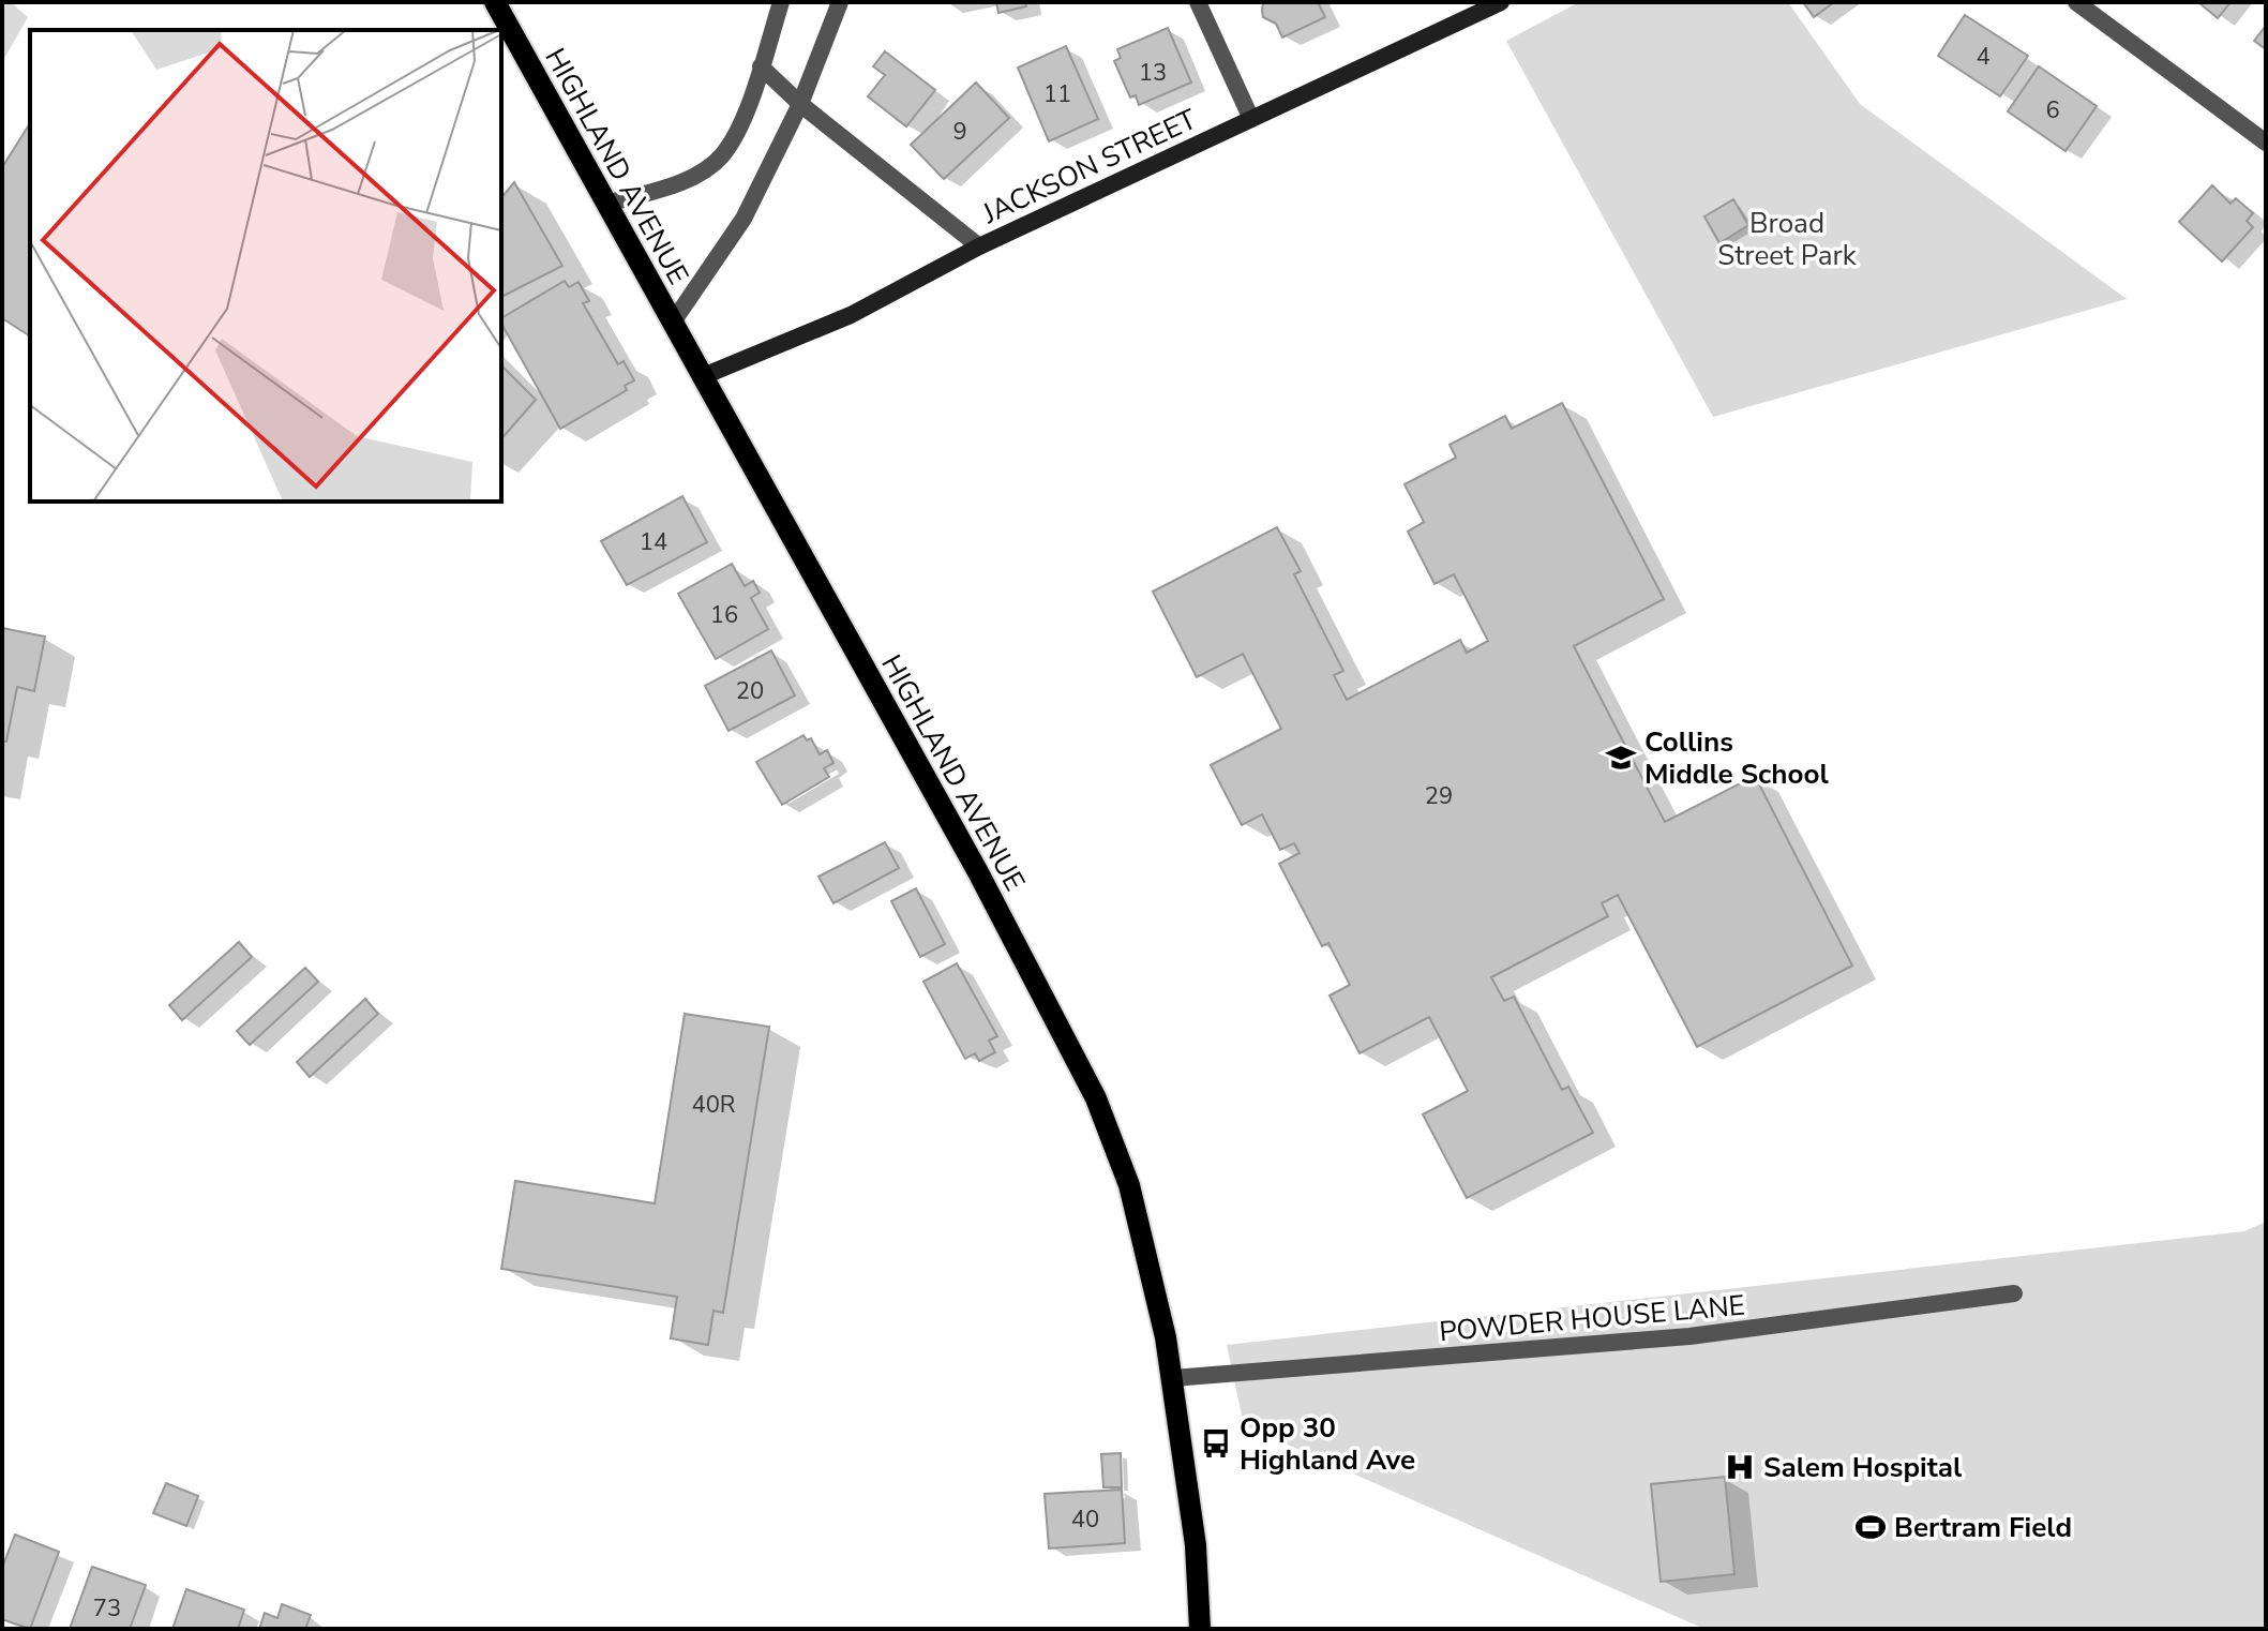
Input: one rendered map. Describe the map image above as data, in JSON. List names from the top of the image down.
{
  "streets": {
    "main road": ["HIGHLAND AVENUE", "JACKSON STREET"],
    "street": ["POWDER HOUSE LANE"]
  },
  "crossings": [
    ["HIGHLAND AVENUE", "JACKSON STREET"],
    ["HIGHLAND AVENUE", "POWDER HOUSE LANE"]
  ],
  "parks": ["Broad Street Park"],
  "places": {
    "school or university": ["Collins Middle School"],
    "bus stop": ["Opp 30 Highland Ave"],
    "hospital": ["Salem Hospital"],
    "sports": ["Bertram Field"]
  },
  "house_numbers": [
    "4",
    "13",
    "11",
    "6",
    "9",
    "14",
    "16",
    "20",
    "29",
    "40R",
    "40",
    "73"
  ]
}
